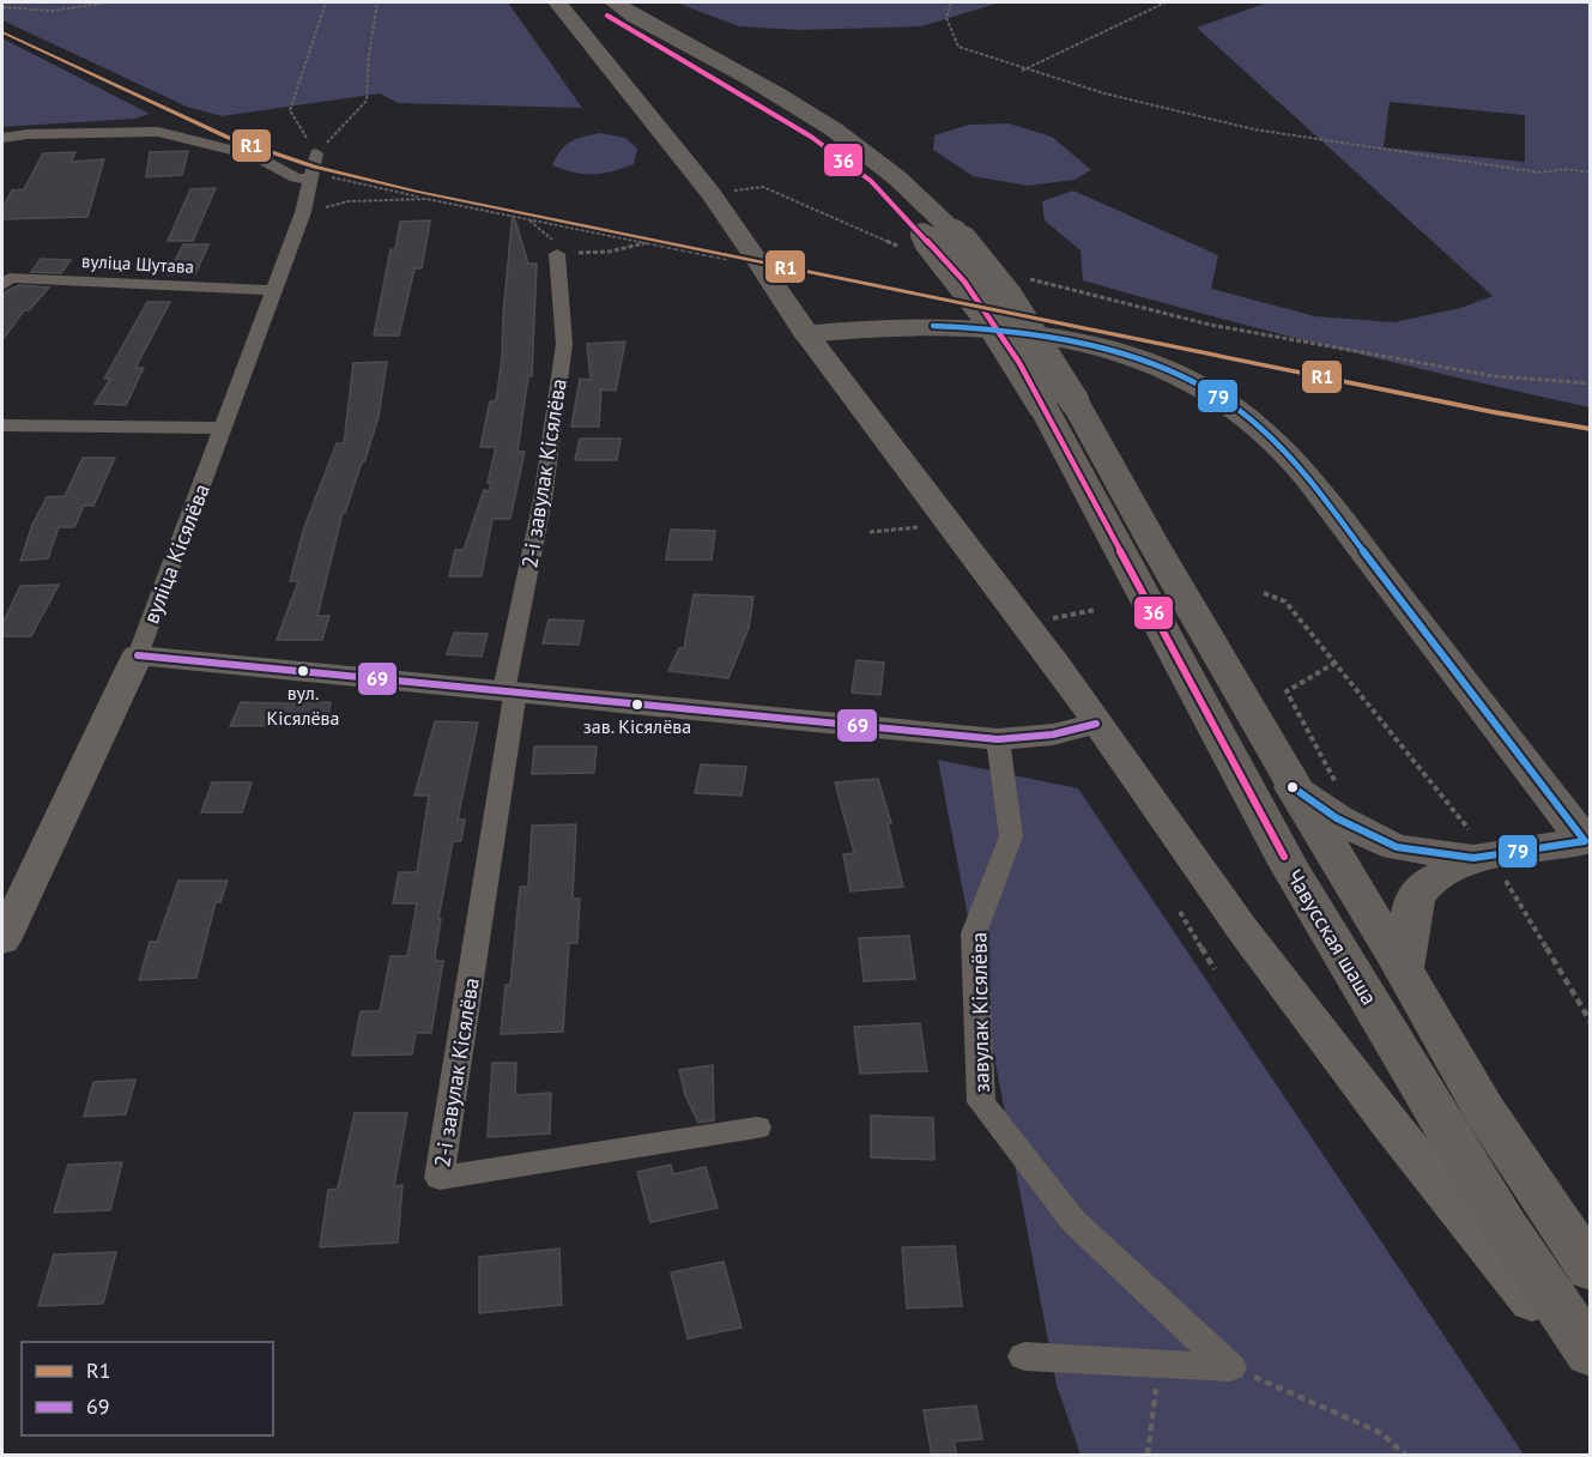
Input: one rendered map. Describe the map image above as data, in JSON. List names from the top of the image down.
{
  "streets": {
    "main road": ["Чавусская шаша"],
    "street": [
      "вуліца Шутава",
      "2-і завулак Кісялёва",
      "вуліца Кісялёва",
      "завулак Кісялёва"
    ]
  },
  "crossings": [
    ["вуліца Шутава", "вуліца Кісялёва"]
  ],
  "places": ["вул. Кісялёва", "зав. Кісялёва"],
  "lines": [
    "transit line 36",
    "transit line R1",
    "transit line 79",
    "transit line 69"
  ],
  "legend": ["R1", "69"]
}
